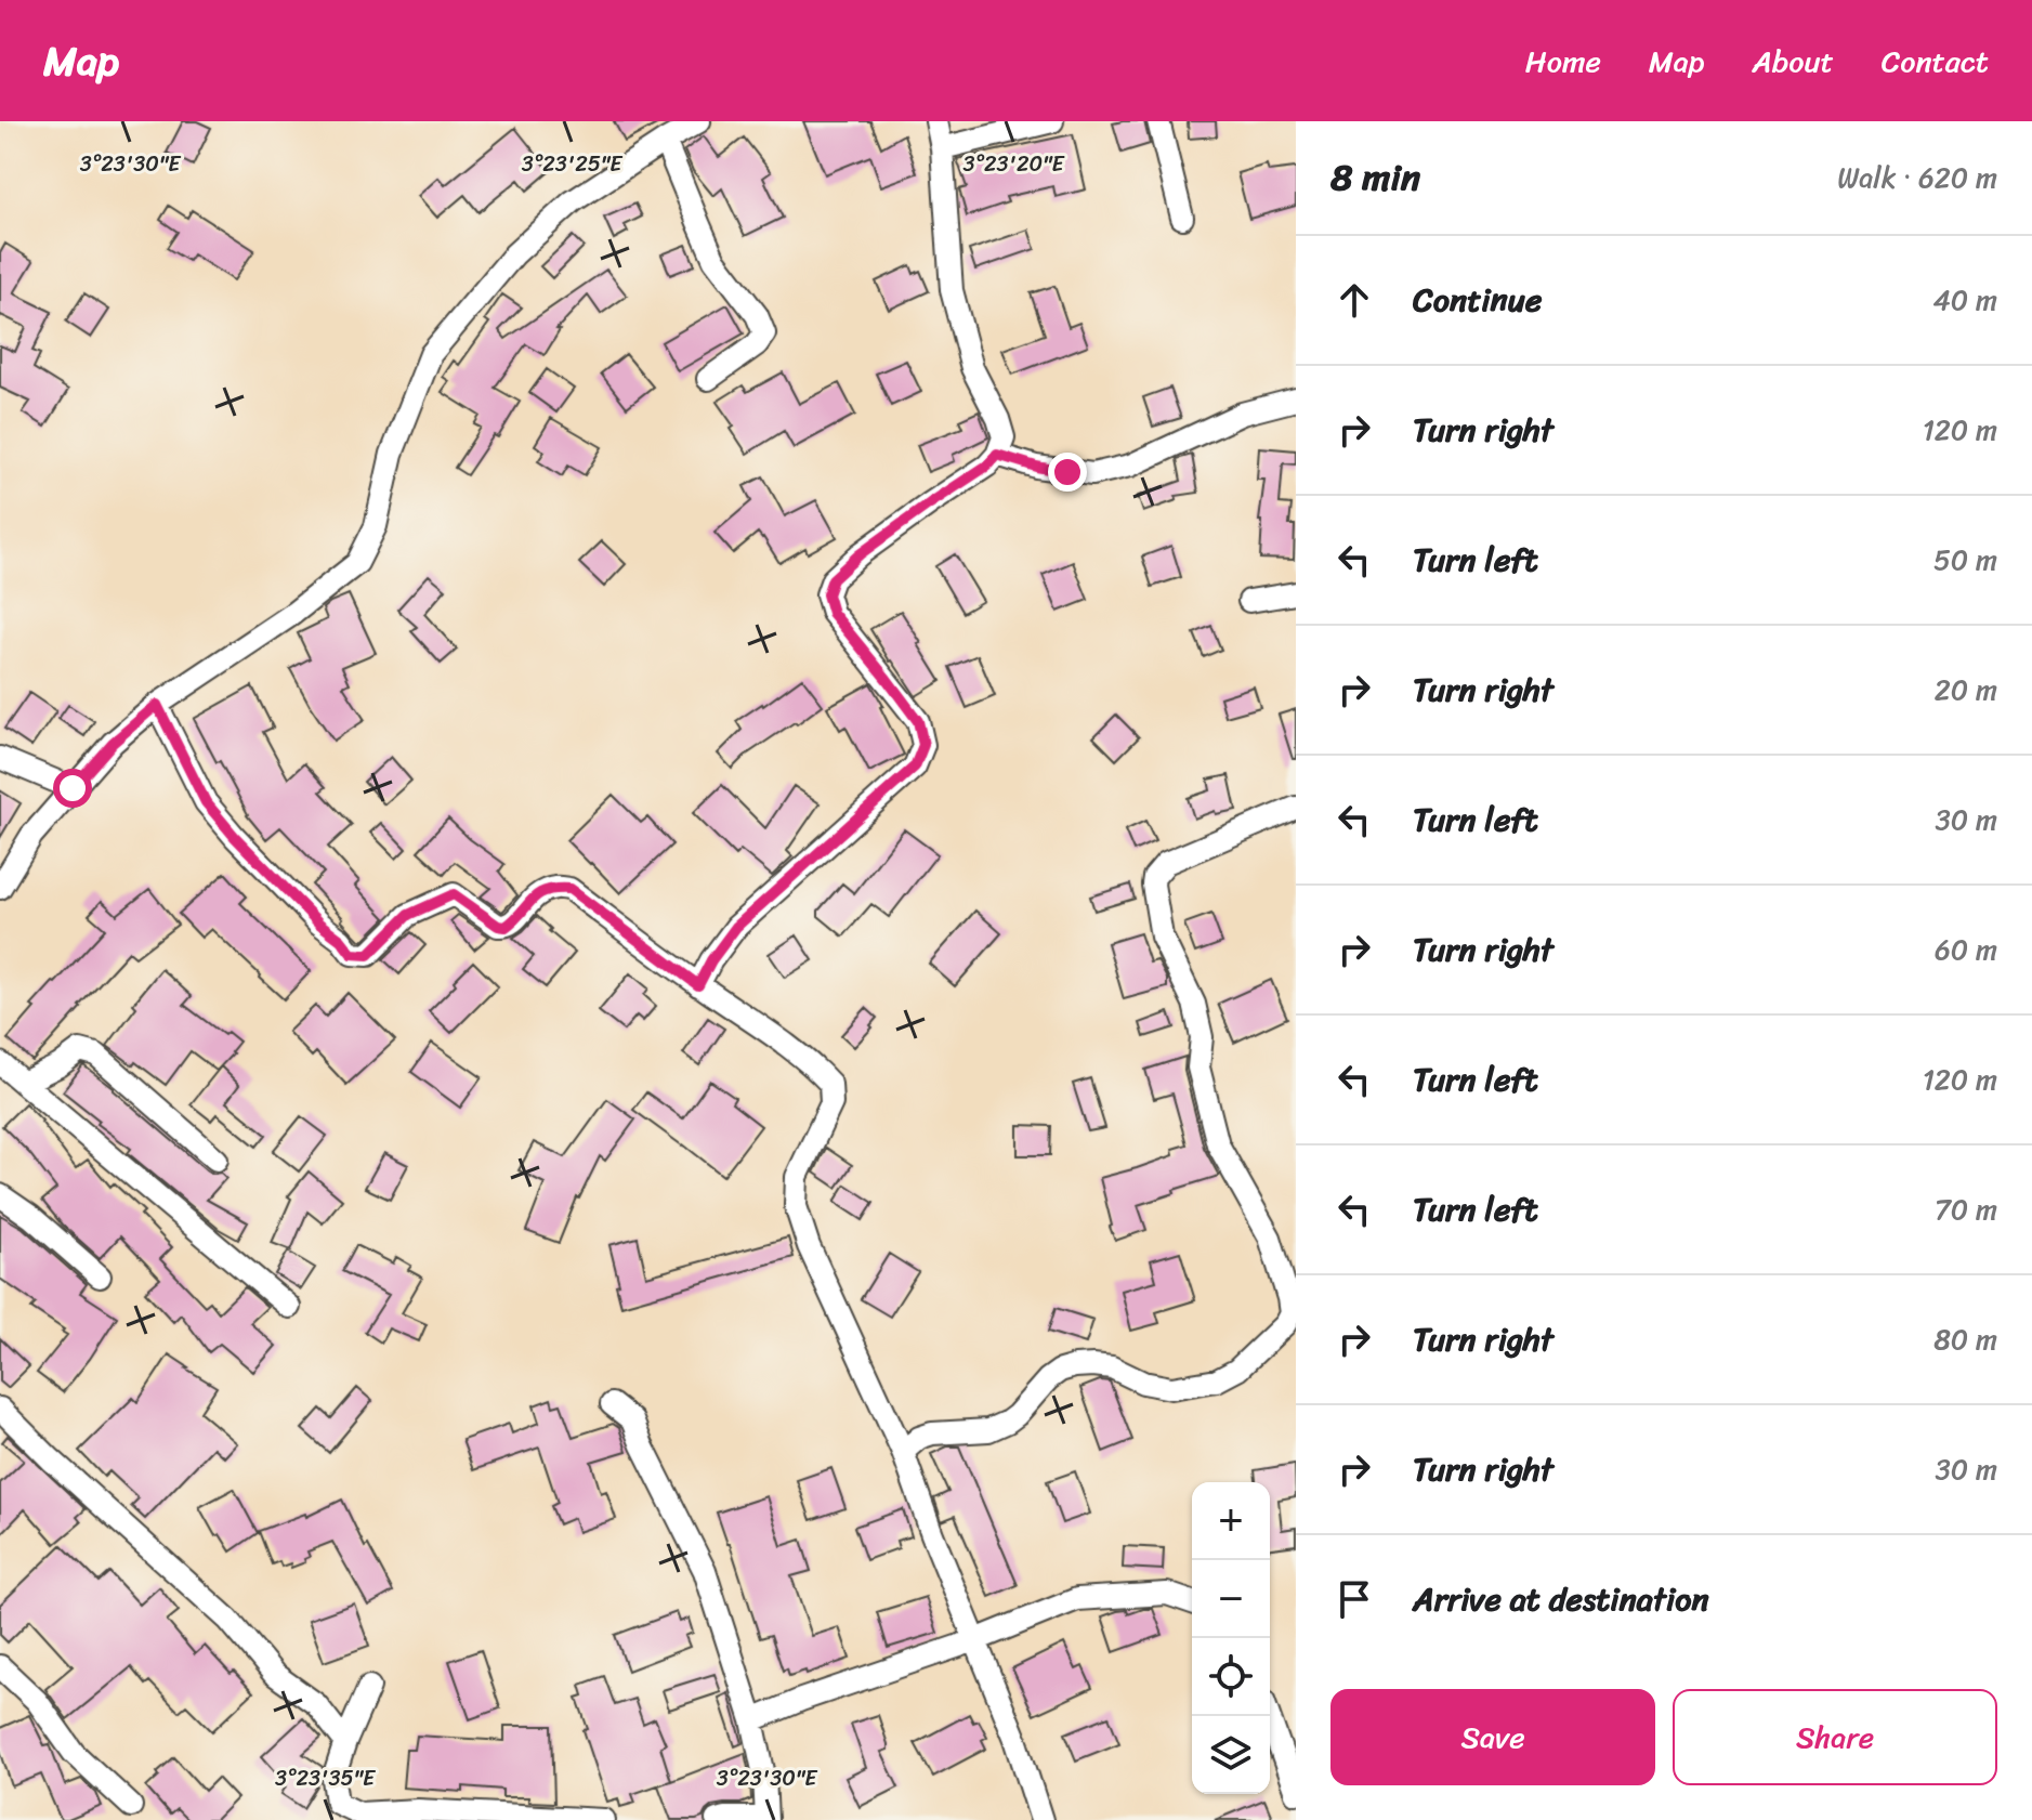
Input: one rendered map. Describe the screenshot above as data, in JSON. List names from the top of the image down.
{
  "page": {
    "header": "Map",
    "nav": [
      "Home",
      "Map",
      "About",
      "Contact"
    ],
    "heading": ["8 min", "Walk · 620 m"],
    "list": [
      ["Continue", "40 m"],
      ["Turn right", "120 m"],
      ["Turn left", "50 m"],
      ["Turn right", "20 m"],
      ["Turn left", "30 m"],
      ["Turn right", "60 m"],
      ["Turn left", "120 m"],
      ["Turn left", "70 m"],
      ["Turn right", "80 m"],
      ["Turn right", "30 m"],
      "Arrive at destination"
    ],
    "map_buttons": ["+", "−"],
    "buttons": ["Save", "Share"]
  },
  "coordinates": [
    "3°23'30\"E",
    "3°23'25\"E",
    "3°23'20\"E",
    "3°23'35\"E"
  ]
}
